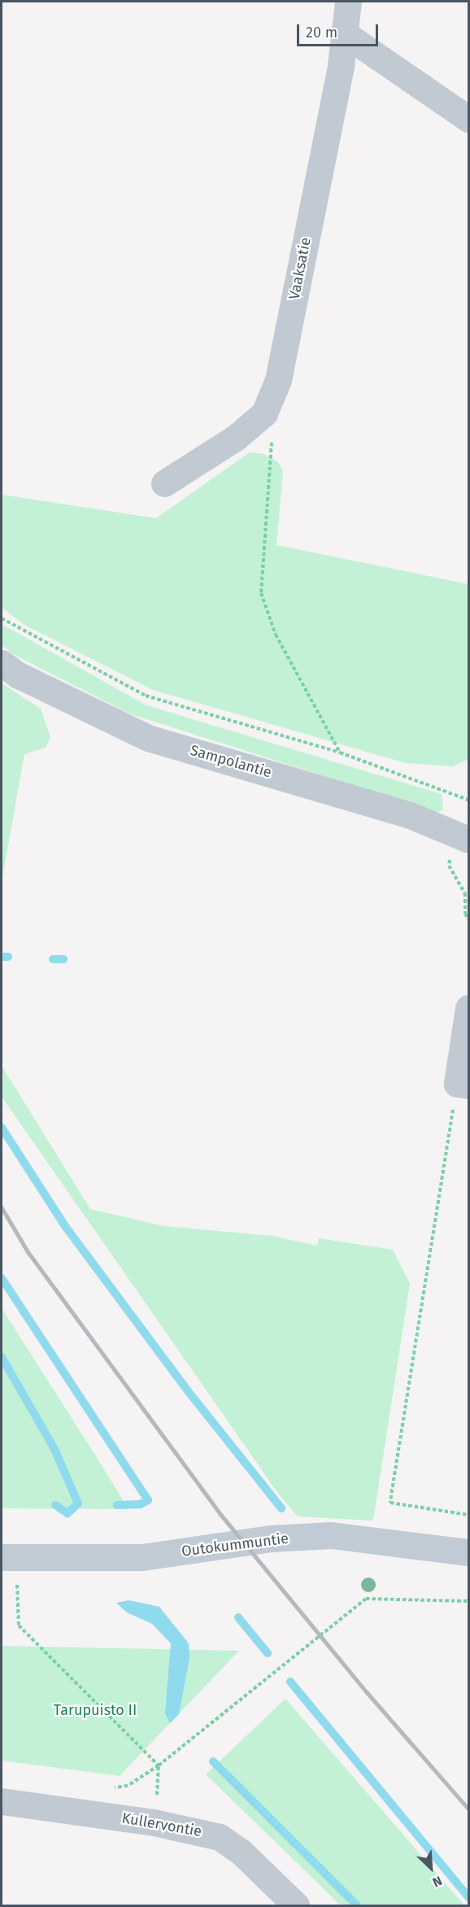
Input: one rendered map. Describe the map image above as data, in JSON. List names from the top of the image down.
{
  "streets": {
    "main road": ["Outokummuntie"],
    "street": ["Vaaksatie", "Sampolantie", "Kullervontie"]
  },
  "parks": ["Tarupuisto II"],
  "scale_bar": "20 m",
  "north": "bottom right"
}
